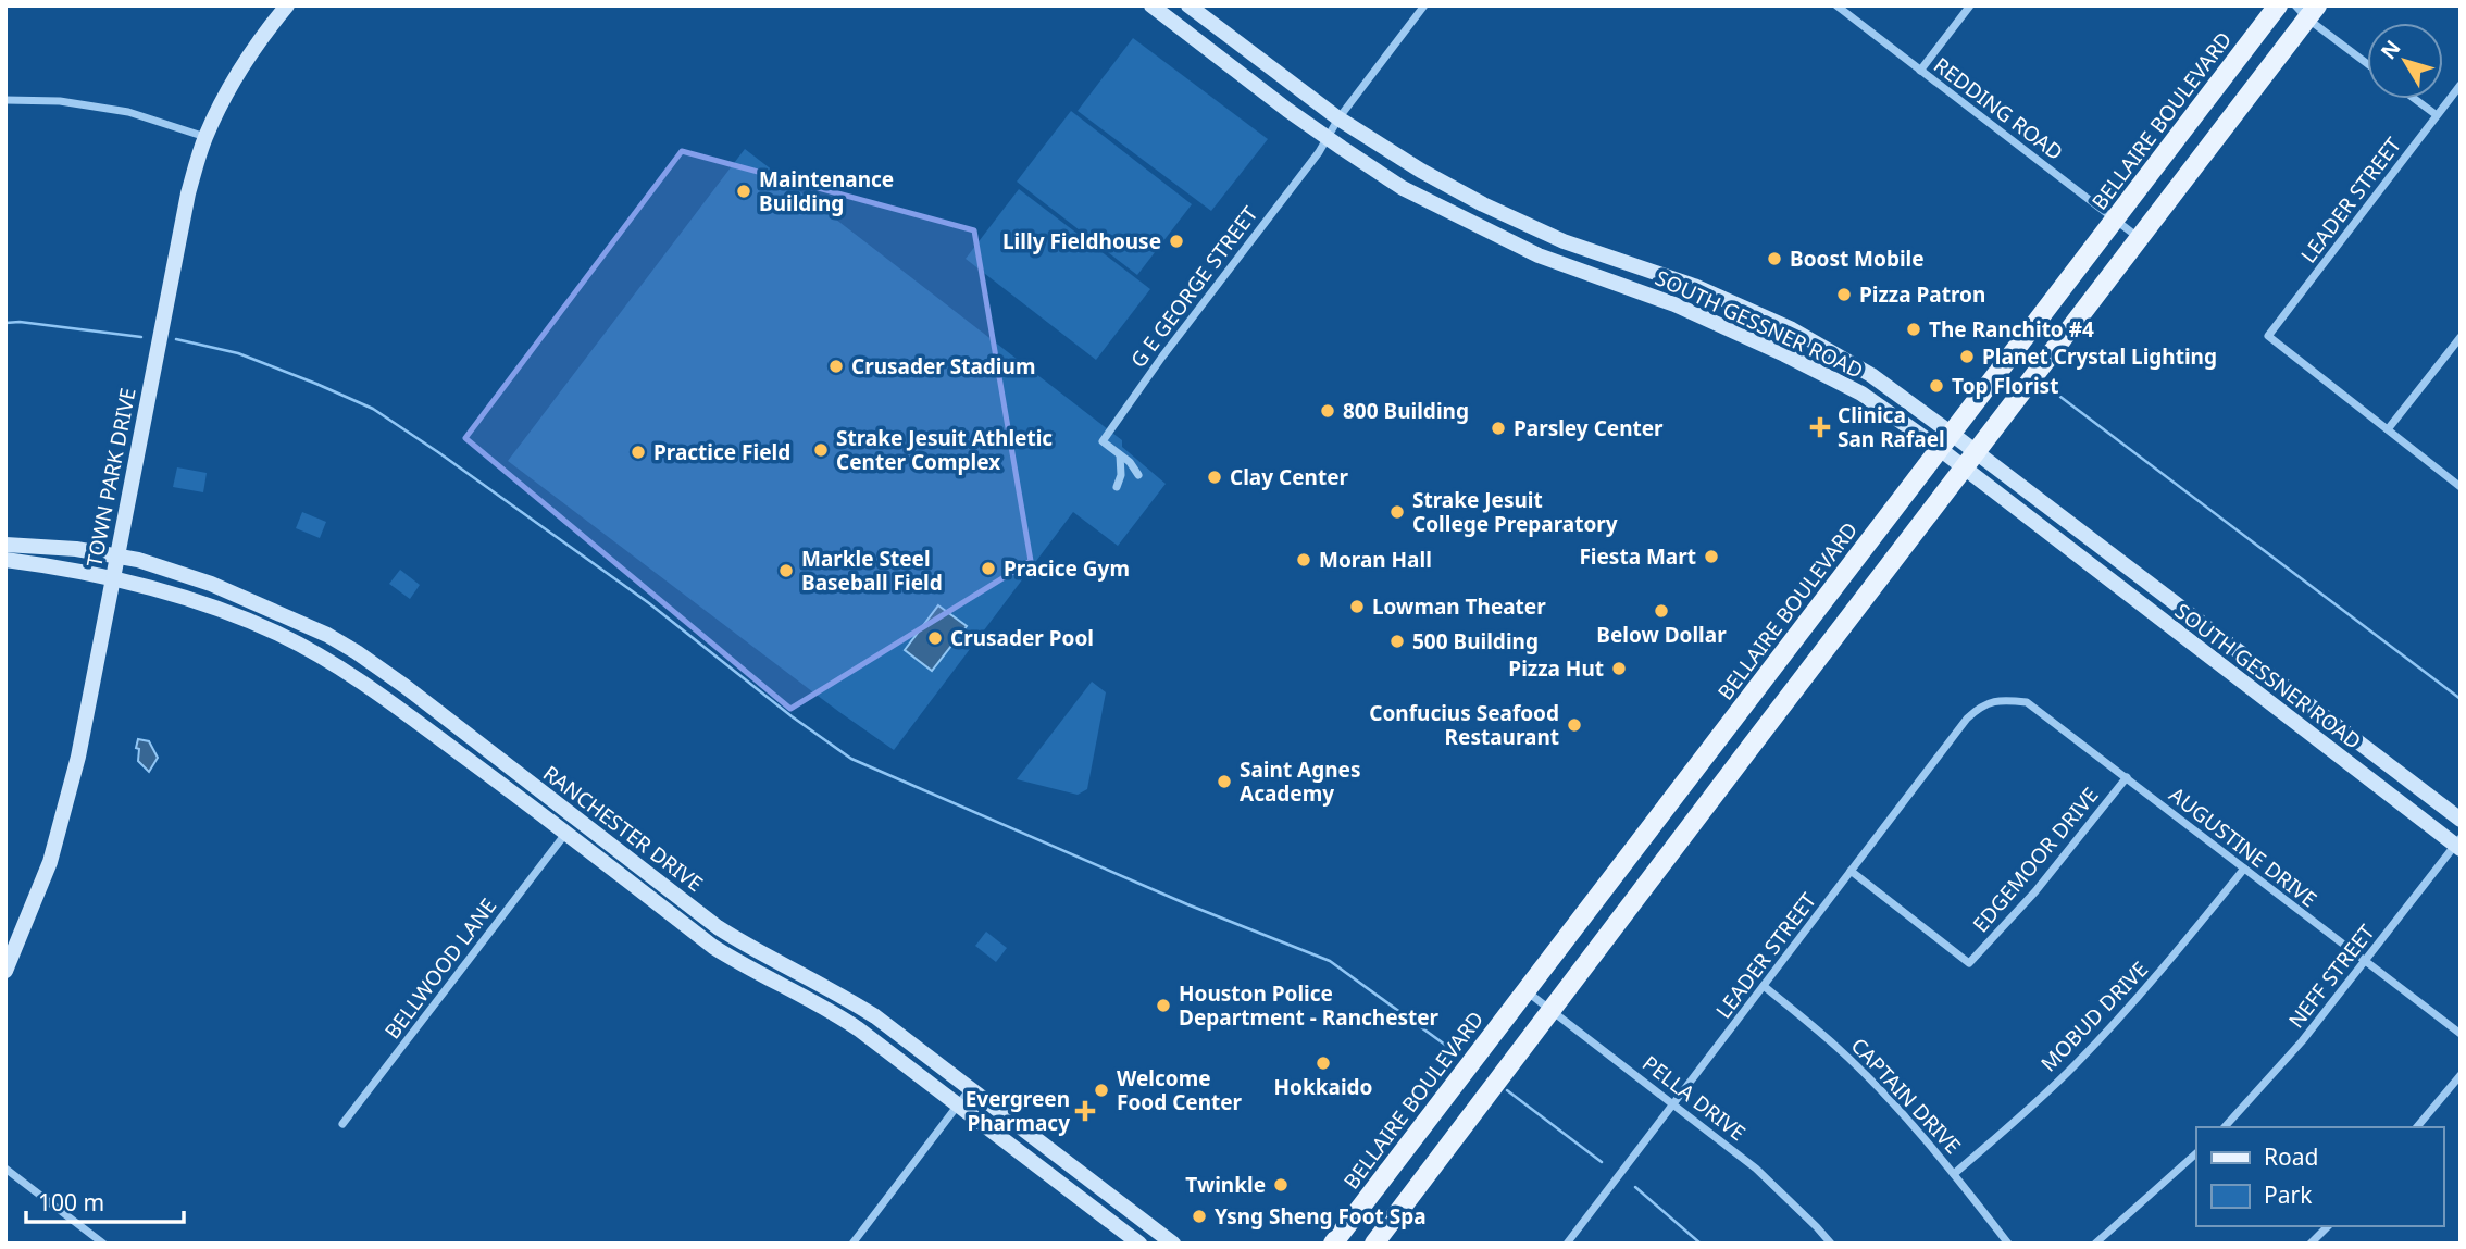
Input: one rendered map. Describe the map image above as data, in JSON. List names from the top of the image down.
{
  "streets": {
    "main road": ["BELLAIRE BOULEVARD"],
    "street": [
      "REDDING ROAD",
      "LEADER STREET",
      "G E GEORGE STREET",
      "SOUTH GESSNER ROAD",
      "TOWN PARK DRIVE",
      "RANCHESTER DRIVE",
      "AUGUSTINE DRIVE",
      "EDGEMOOR DRIVE",
      "BELLWOOD LANE",
      "NEFF STREET",
      "MOBUD DRIVE",
      "CAPTAIN DRIVE",
      "PELLA DRIVE"
    ]
  },
  "crossings": [
    ["REDDING ROAD", "BELLAIRE BOULEVARD"],
    ["BELLAIRE BOULEVARD", "SOUTH GESSNER ROAD"],
    ["BELLAIRE BOULEVARD", "PELLA DRIVE"],
    ["LEADER STREET", "AUGUSTINE DRIVE"],
    ["LEADER STREET", "EDGEMOOR DRIVE"],
    ["LEADER STREET", "CAPTAIN DRIVE"],
    ["LEADER STREET", "PELLA DRIVE"],
    ["G E GEORGE STREET", "SOUTH GESSNER ROAD"],
    ["SOUTH GESSNER ROAD", "NEFF STREET"],
    ["TOWN PARK DRIVE", "RANCHESTER DRIVE"],
    ["RANCHESTER DRIVE", "BELLWOOD LANE"],
    ["AUGUSTINE DRIVE", "EDGEMOOR DRIVE"],
    ["AUGUSTINE DRIVE", "NEFF STREET"],
    ["AUGUSTINE DRIVE", "MOBUD DRIVE"],
    ["MOBUD DRIVE", "CAPTAIN DRIVE"]
  ],
  "places": {
    "other": [
      "Maintenance Building",
      "Lilly Fieldhouse",
      "Boost Mobile",
      "Pizza Patron",
      "The Ranchito #4",
      "Planet Crystal Lighting",
      "Crusader Stadium",
      "Top Florist",
      "800 Building",
      "Parsley Center",
      "Strake Jesuit Athletic Center Complex",
      "Practice Field",
      "Clay Center",
      "Strake Jesuit College Preparatory",
      "Fiesta Mart",
      "Moran Hall",
      "Pracice Gym",
      "Markle Steel Baseball Field",
      "Lowman Theater",
      "Below Dollar",
      "Crusader Pool",
      "500 Building",
      "Pizza Hut",
      "Confucius Seafood Restaurant",
      "Saint Agnes Academy",
      "Houston Police Department - Ranchester",
      "Hokkaido",
      "Welcome Food Center",
      "Twinkle",
      "Ysng Sheng Foot Spa"
    ],
    "health": ["Clinica San Rafael", "Evergreen Pharmacy"]
  },
  "legend": ["Road", "Park"],
  "scale_bar": "100 m",
  "north": "top left"
}
